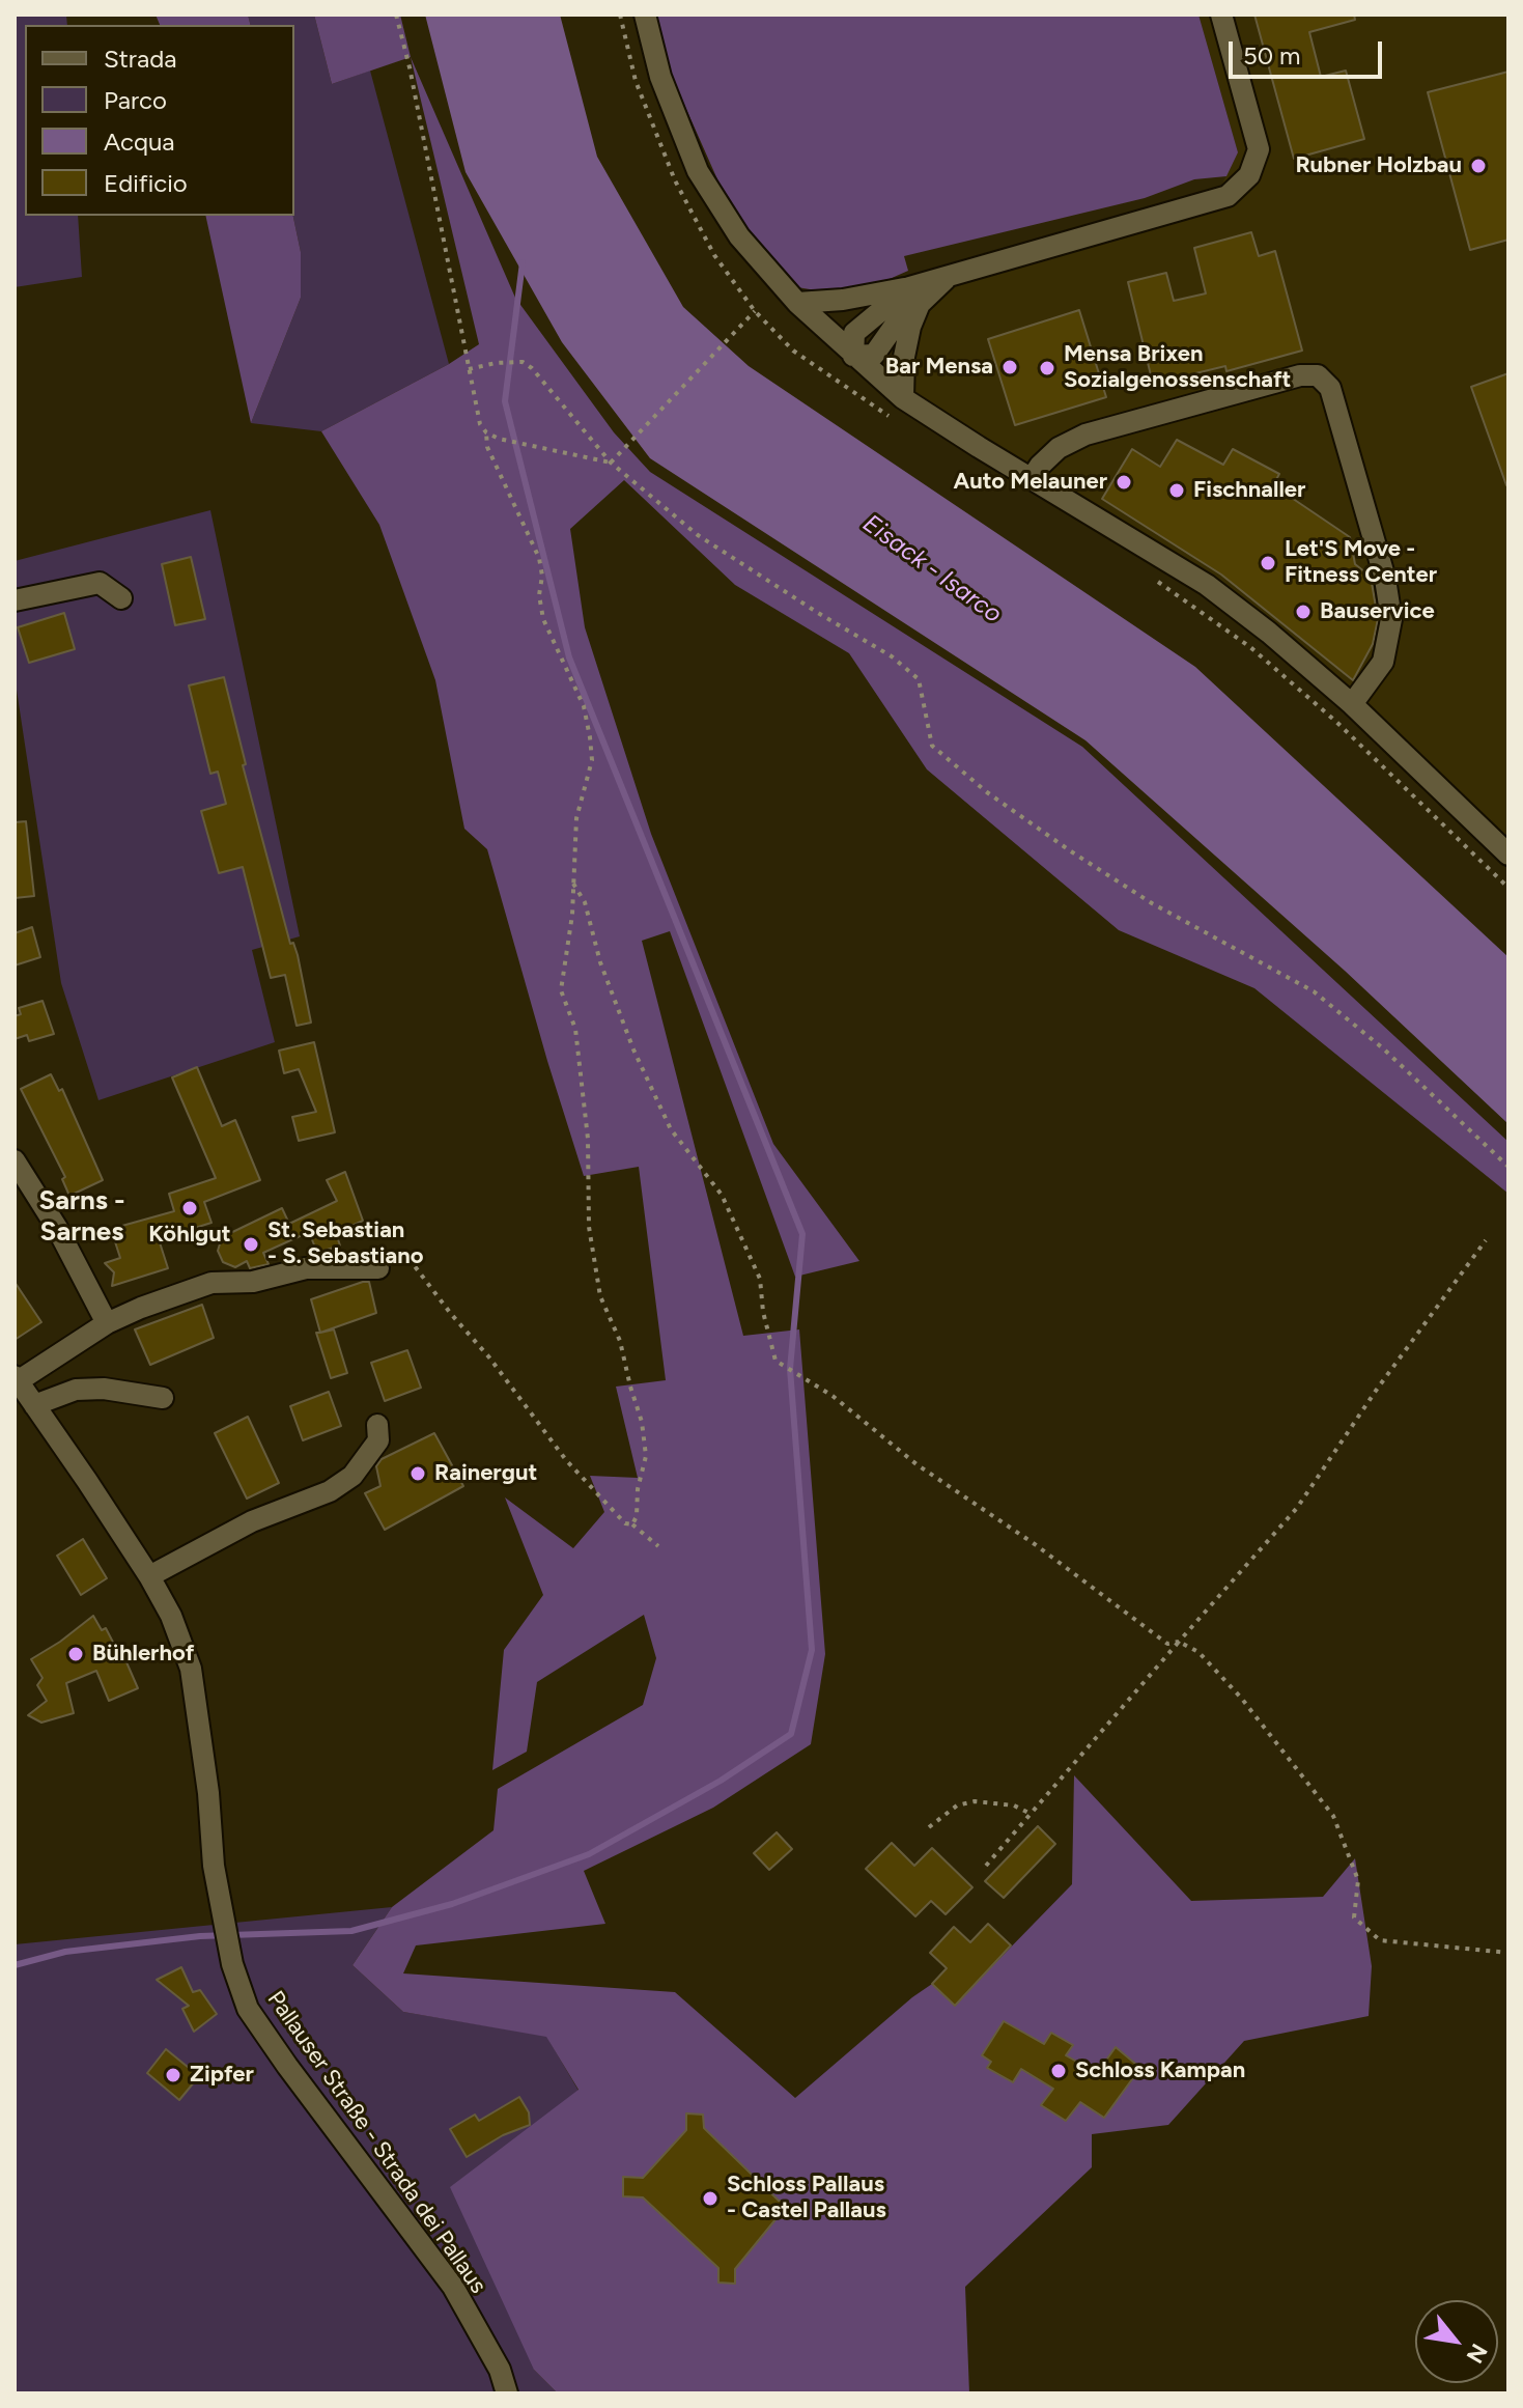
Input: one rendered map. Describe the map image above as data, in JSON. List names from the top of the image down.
{
  "streets": {
    "street": ["Pallauser Straße - Strada dei Pallaus"]
  },
  "districts": ["Sarns - Sarnes"],
  "water": ["Eisack - Isarco"],
  "places": [
    "Rubner Holzbau",
    "Bar Mensa",
    "Mensa Brixen Sozialgenossenschaft",
    "Auto Melauner",
    "Fischnaller",
    "Let'S Move - Fitness Center",
    "Bauservice",
    "Köhlgut",
    "St. Sebastian - S. Sebastiano",
    "Rainergut",
    "Bühlerhof",
    "Schloss Kampan",
    "Zipfer",
    "Schloss Pallaus - Castel Pallaus"
  ],
  "legend": [
    "Strada",
    "Parco",
    "Acqua",
    "Edificio"
  ],
  "scale_bar": "50 m",
  "north": "bottom right"
}
